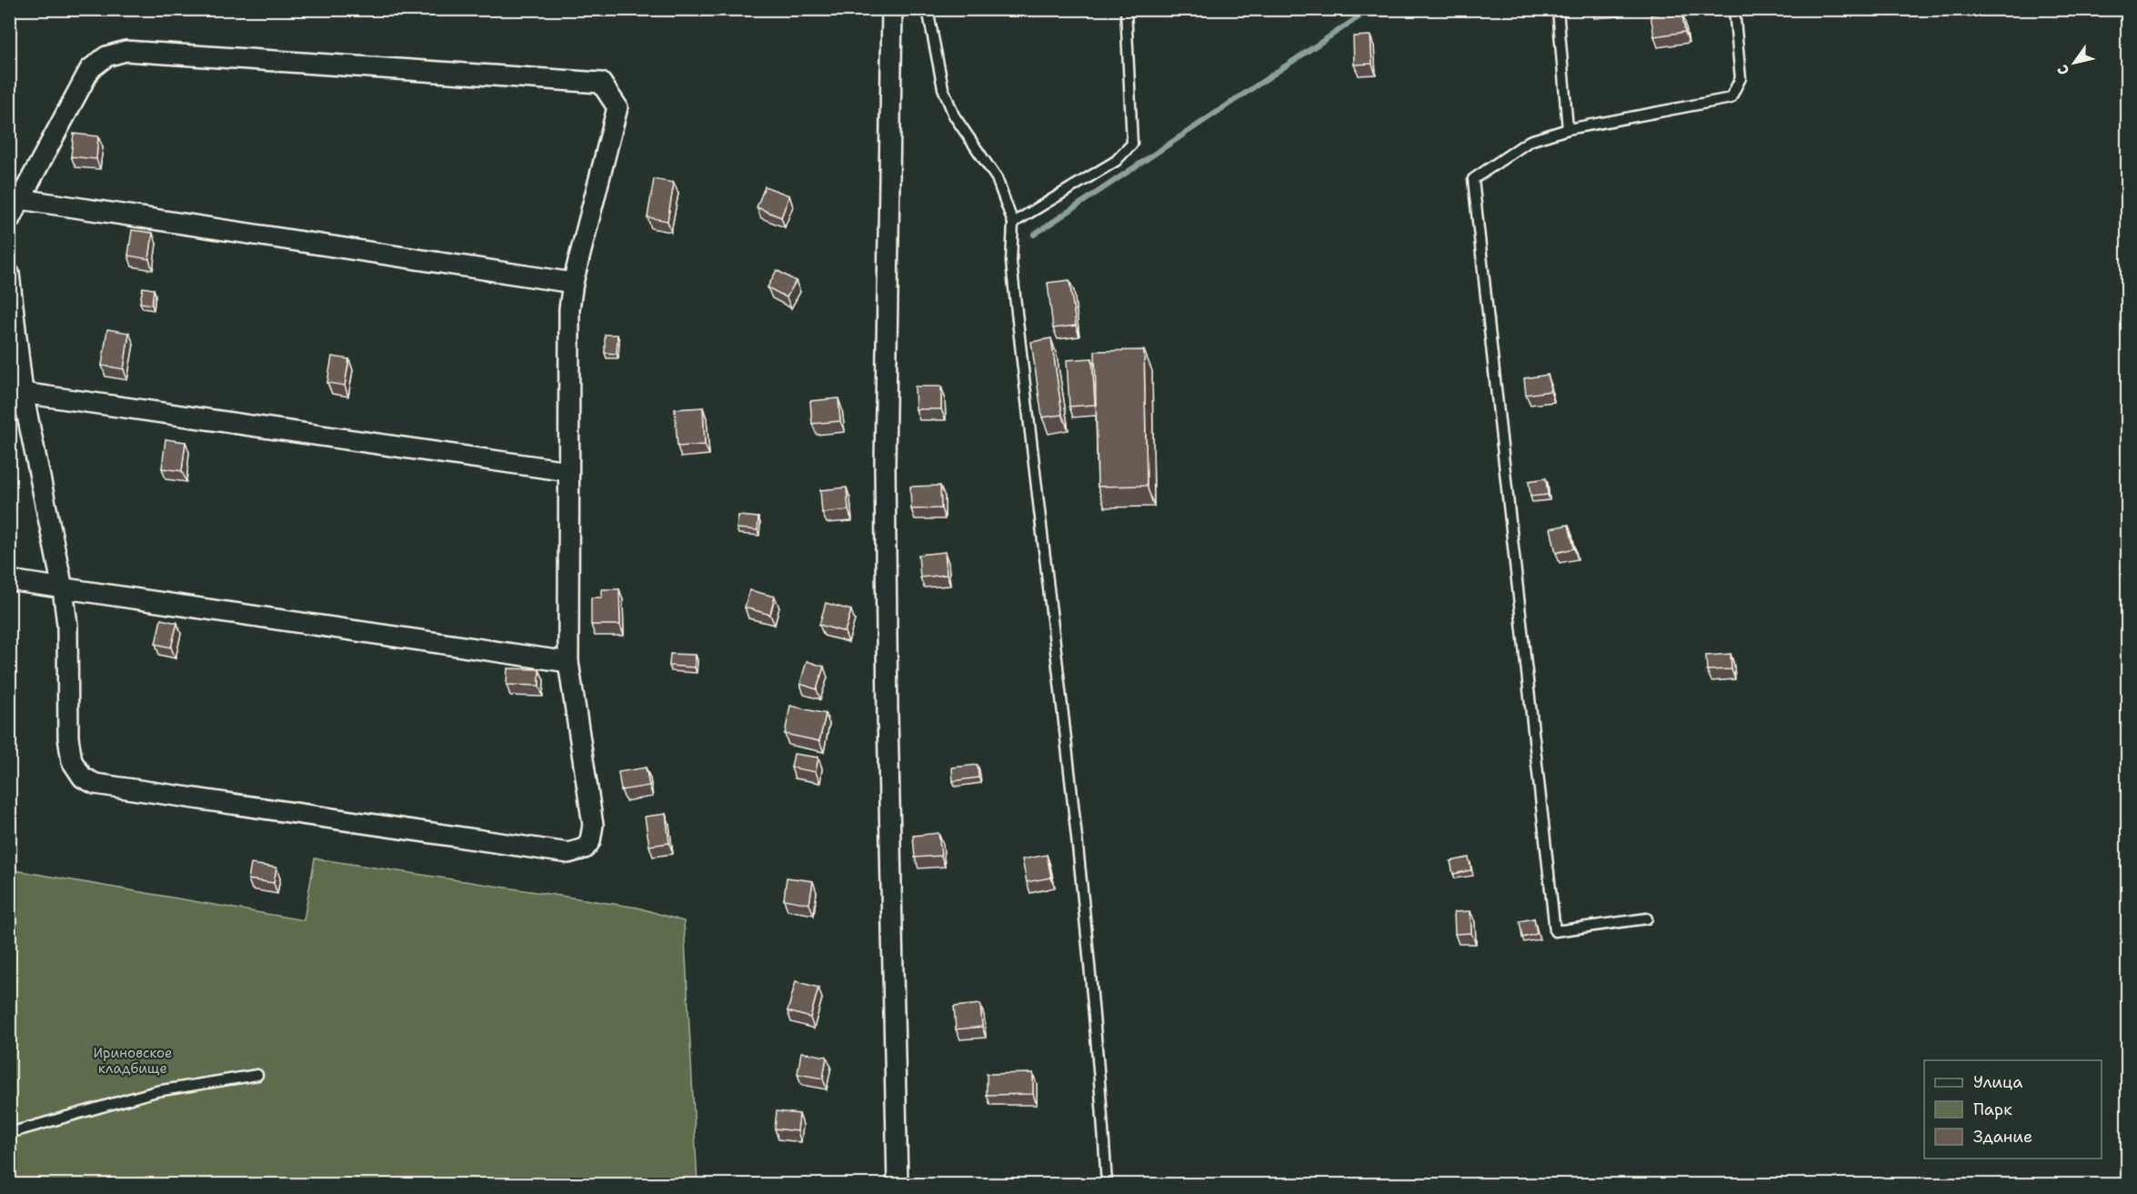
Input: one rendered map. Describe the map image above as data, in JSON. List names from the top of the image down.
{
  "parks": ["Ириновское кладбище"],
  "legend": ["Улица", "Парк", "Здание"],
  "north": "bottom left"
}
